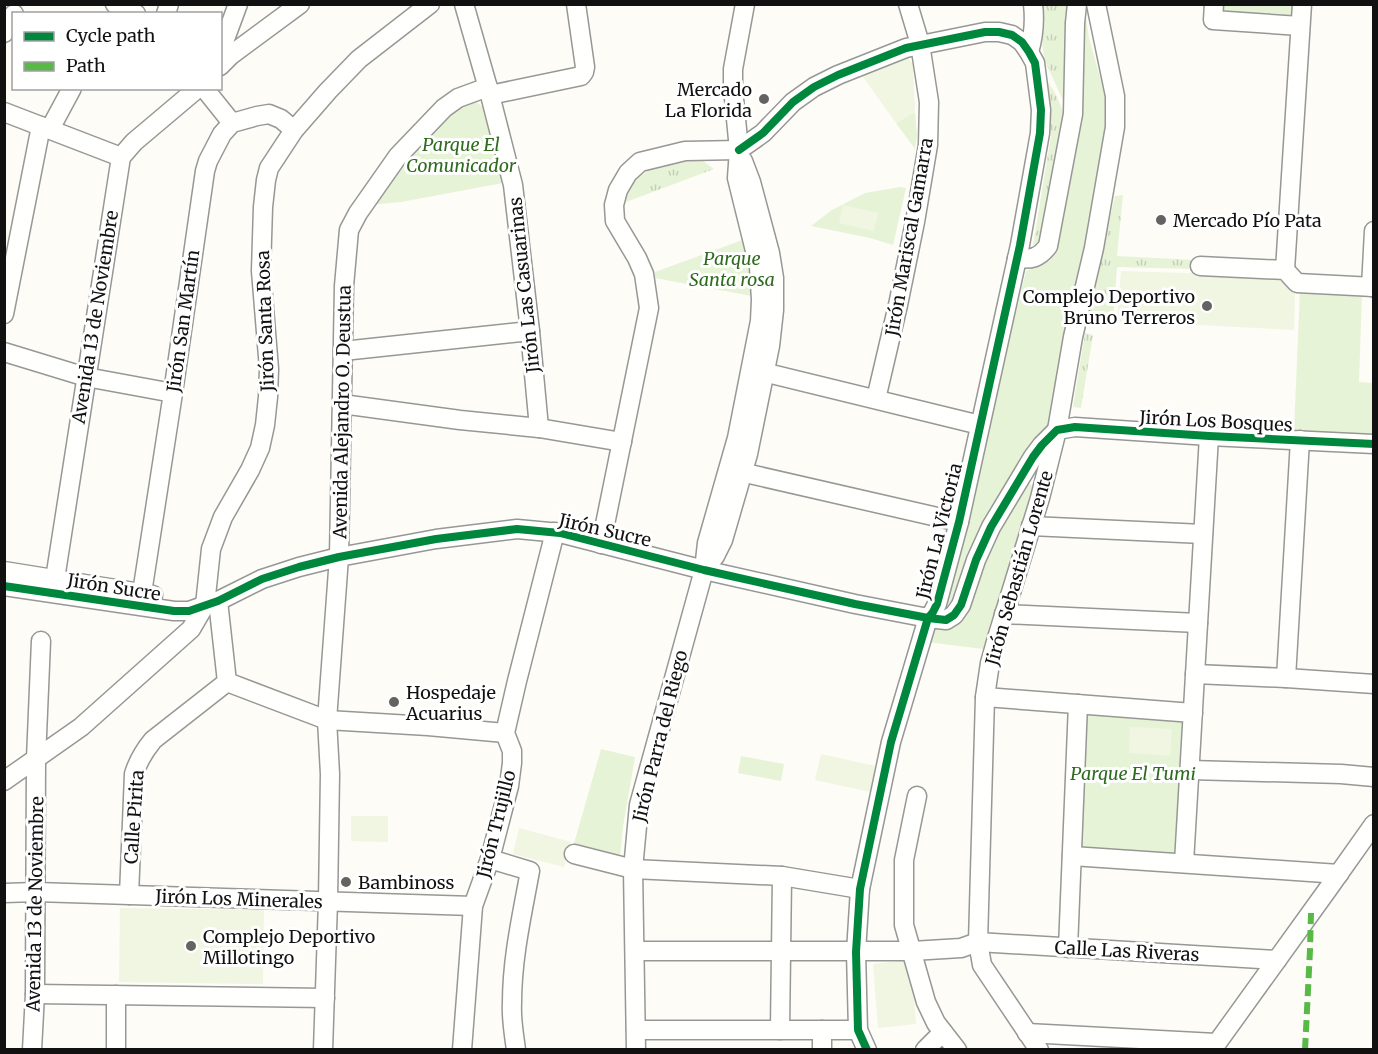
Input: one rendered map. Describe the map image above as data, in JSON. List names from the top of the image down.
{
  "streets": {
    "street": [
      "Jirón Mariscal Gamarra",
      "Jirón Las Casuarinas",
      "Avenida 13 de Noviembre",
      "Jirón San Martín",
      "Jirón Santa Rosa",
      "Avenida Alejandro O. Deustua",
      "Jirón Los Bosques",
      "Jirón Sucre",
      "Jirón La Victoria",
      "Jirón Sebastián Lorente",
      "Jirón Parra del Riego",
      "Calle Pirita",
      "Jirón Trujillo",
      "Jirón Los Minerales",
      "Calle Las Riveras"
    ]
  },
  "crossings": [
    ["Jirón Las Casuarinas", "Avenida Alejandro O. Deustua"],
    ["Avenida 13 de Noviembre", "Jirón Santa Rosa"],
    ["Avenida 13 de Noviembre", "Jirón Sucre"],
    ["Avenida 13 de Noviembre", "Jirón Los Minerales"],
    ["Jirón San Martín", "Jirón Sucre"],
    ["Jirón Santa Rosa", "Jirón Sucre"],
    ["Avenida Alejandro O. Deustua", "Jirón Sucre"],
    ["Avenida Alejandro O. Deustua", "Jirón Los Minerales"],
    ["Jirón Los Bosques", "Jirón Sucre"],
    ["Jirón Los Bosques", "Jirón Sebastián Lorente"],
    ["Jirón Sucre", "Jirón La Victoria"],
    ["Jirón Sucre", "Jirón Sebastián Lorente"],
    ["Jirón Sucre", "Jirón Parra del Riego"],
    ["Jirón Sucre", "Jirón Trujillo"],
    ["Jirón La Victoria", "Calle Las Riveras"],
    ["Jirón Sebastián Lorente", "Calle Las Riveras"],
    ["Jirón Parra del Riego", "Calle Las Riveras"],
    ["Calle Pirita", "Jirón Los Minerales"],
    ["Jirón Trujillo", "Jirón Los Minerales"]
  ],
  "parks": ["Parque El Comunicador", "Parque Santa rosa", "Parque El Tumi"],
  "places": [
    "Mercado La Florida",
    "Mercado Pío Pata",
    "Complejo Deportivo Bruno Terreros",
    "Hospedaje Acuarius",
    "Bambinoss",
    "Complejo Deportivo Millotingo"
  ],
  "legend": ["Cycle path", "Path"]
}
